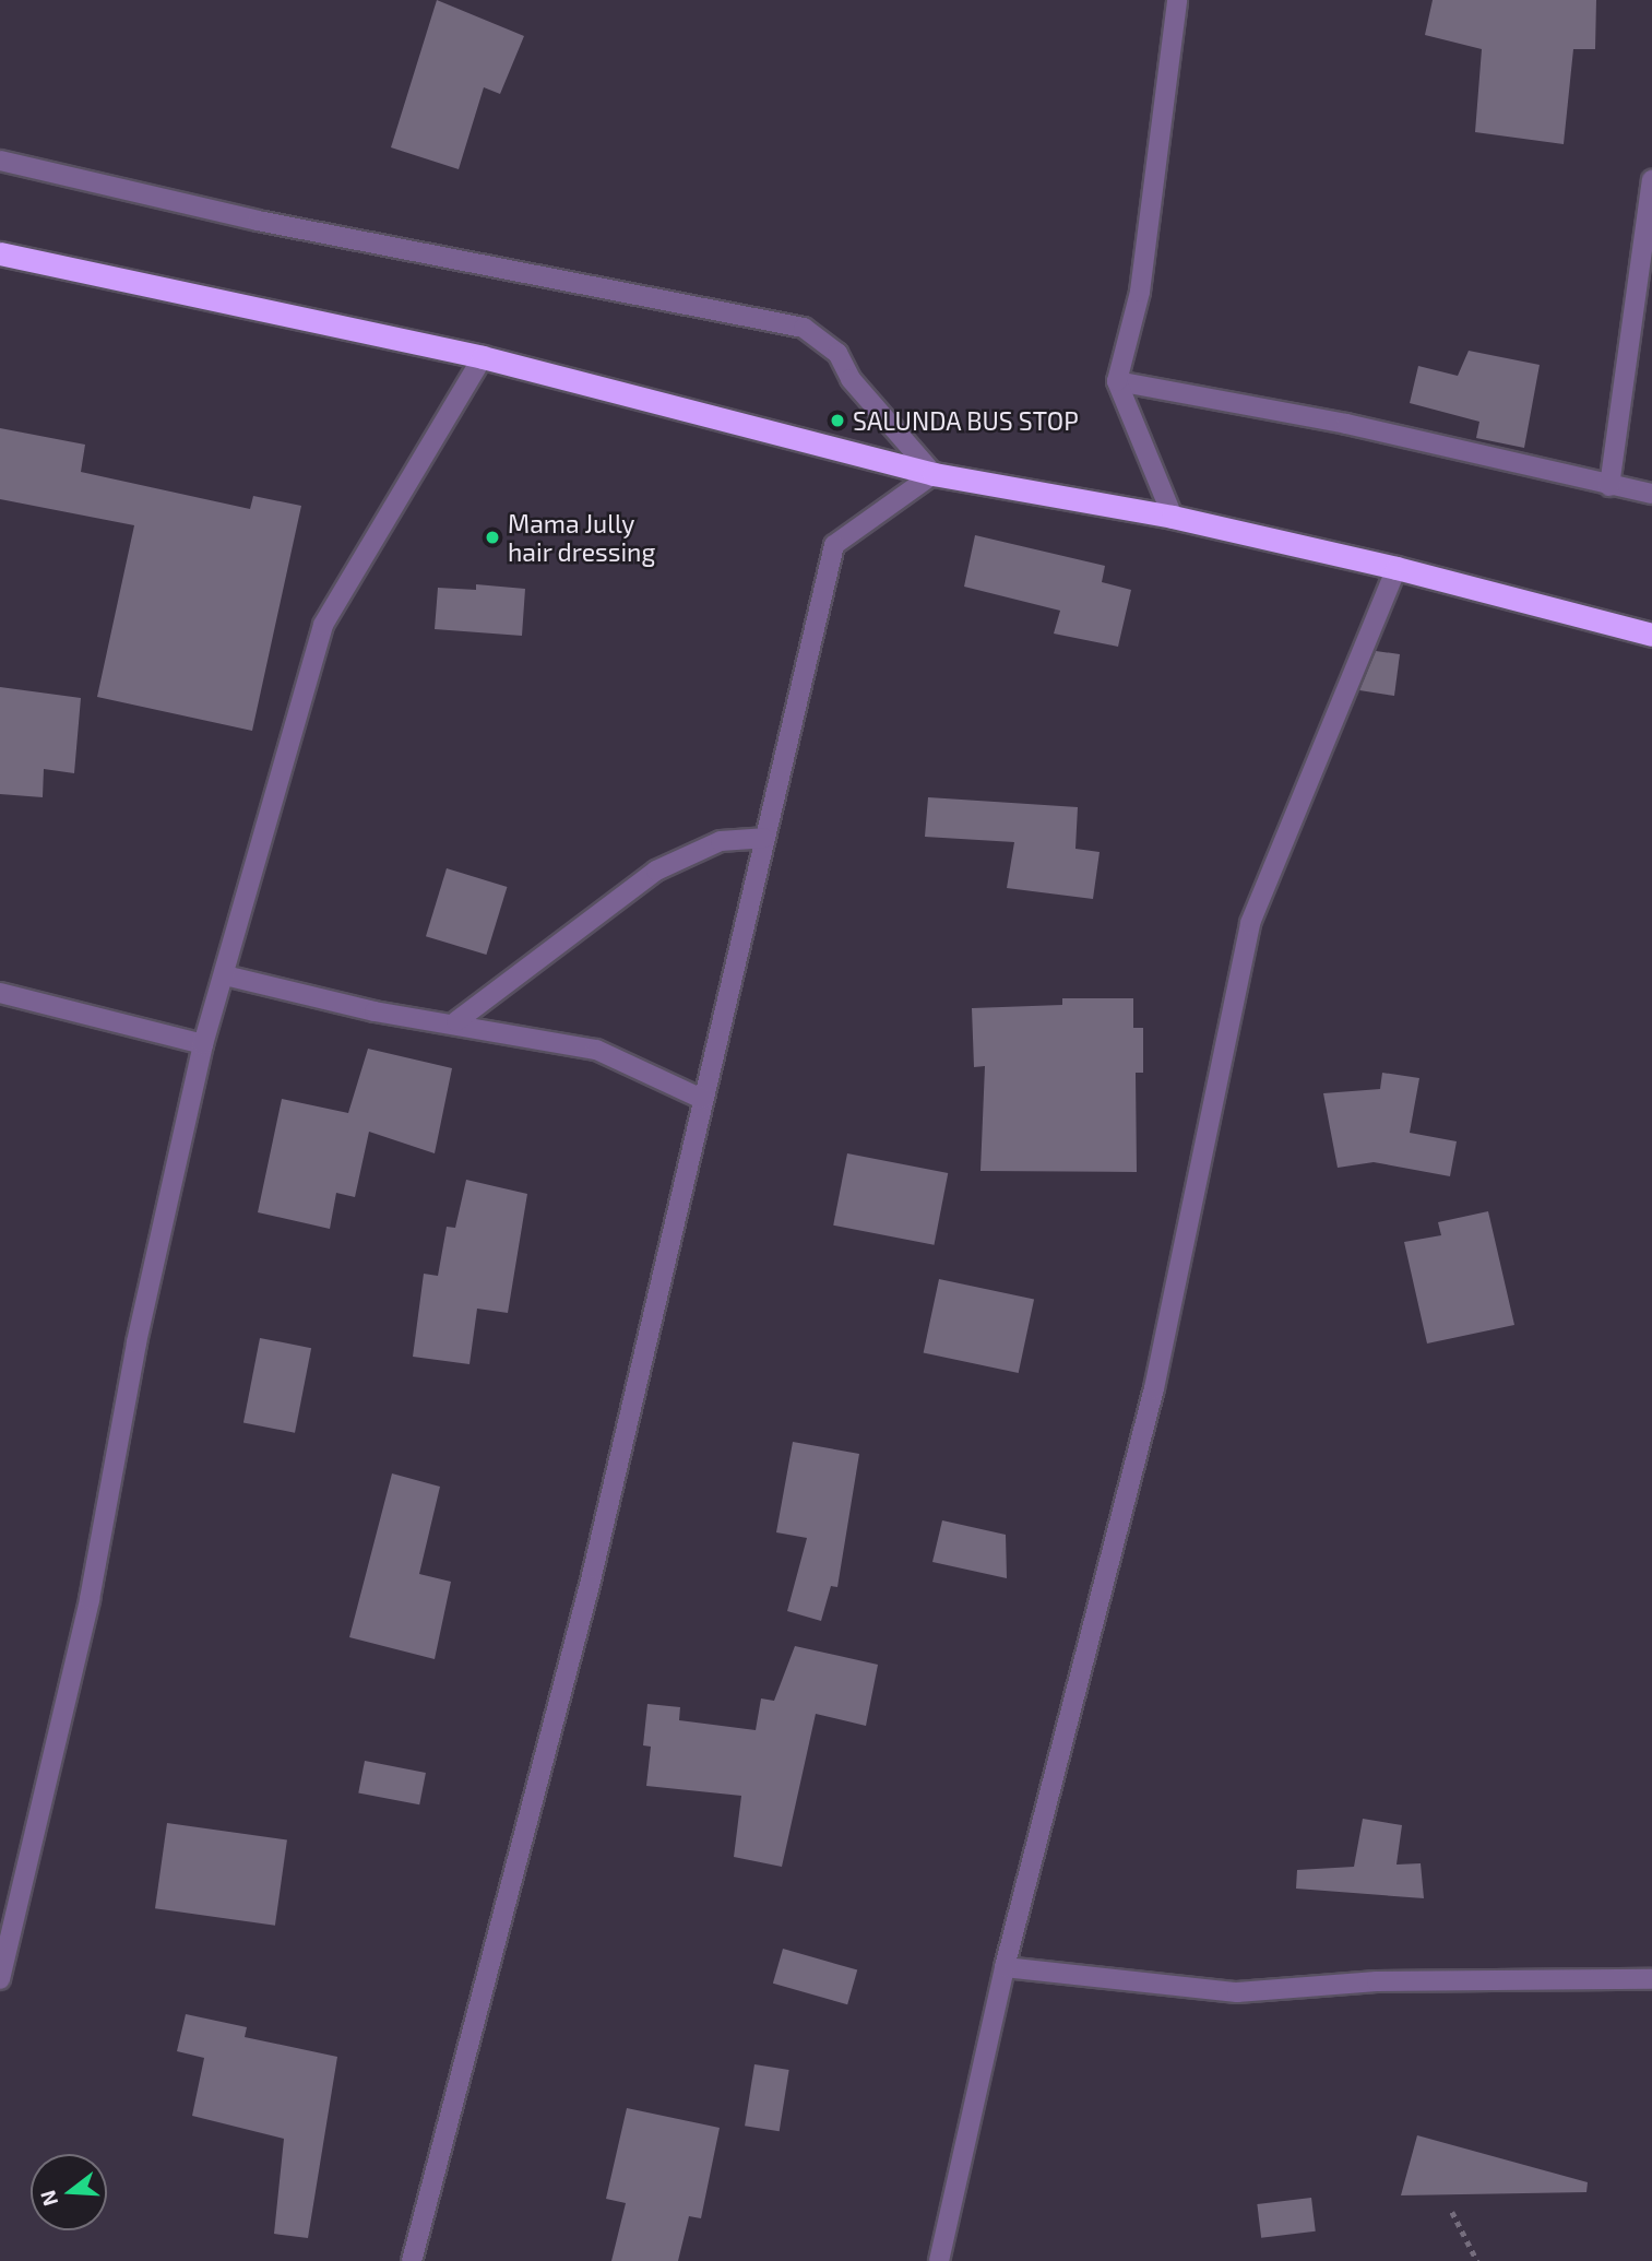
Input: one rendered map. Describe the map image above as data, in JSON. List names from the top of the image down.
{
  "places": ["SALUNDA BUS STOP", "Mama Jully hair dressing"],
  "north": "left"
}
